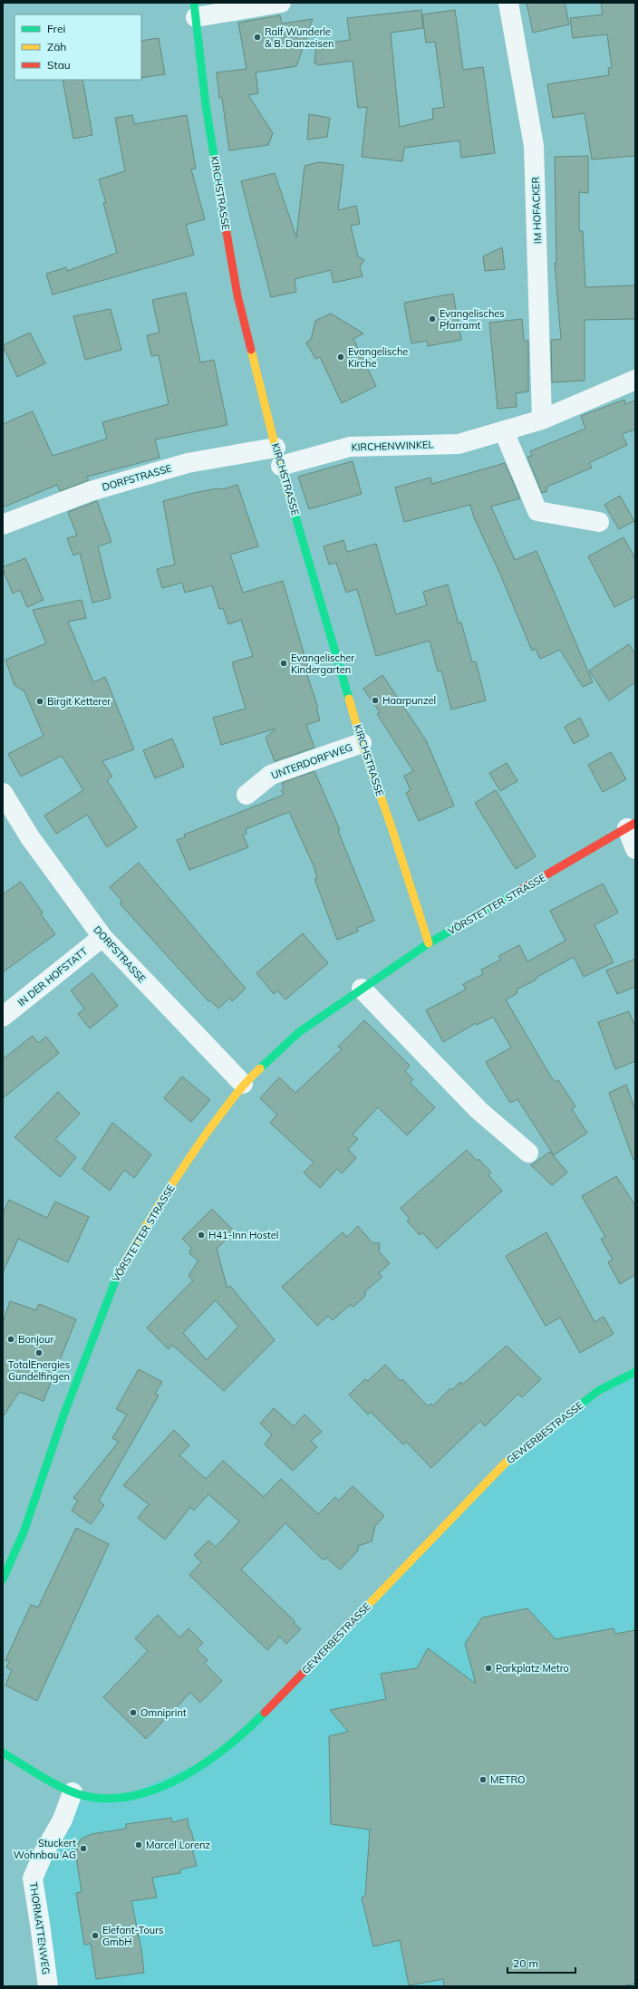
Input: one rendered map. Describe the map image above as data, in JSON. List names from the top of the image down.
{
  "streets": {
    "street": [
      "KIRCHSTRASSE",
      "IM HOFACKER",
      "KIRCHENWINKEL",
      "DORFSTRASSE",
      "UNTERDORFWEG",
      "VÖRSTETTER STRASSE",
      "IN DER HOFSTATT",
      "GEWERBESTRASSE",
      "THORMATTENWEG"
    ]
  },
  "crossings": [
    ["KIRCHSTRASSE", "KIRCHENWINKEL"],
    ["KIRCHSTRASSE", "DORFSTRASSE"],
    ["KIRCHSTRASSE", "UNTERDORFWEG"],
    ["KIRCHSTRASSE", "VÖRSTETTER STRASSE"],
    ["IM HOFACKER", "KIRCHENWINKEL"],
    ["KIRCHENWINKEL", "DORFSTRASSE"],
    ["DORFSTRASSE", "VÖRSTETTER STRASSE"],
    ["DORFSTRASSE", "IN DER HOFSTATT"],
    ["GEWERBESTRASSE", "THORMATTENWEG"]
  ],
  "places": [
    "Ralf Wunderle & B. Danzeisen",
    "Evangelisches Pfarramt",
    "Evangelische Kirche",
    "Evangelischer Kindergarten",
    "Haarpunzel",
    "Birgit Ketterer",
    "H41-Inn Hostel",
    "Bonjour",
    "TotalEnergies Gundelfingen",
    "Parkplatz Metro",
    "Omniprint",
    "METRO",
    "Marcel Lorenz",
    "Stuckert Wohnbau AG",
    "Elefant-Tours GmbH"
  ],
  "legend": ["Frei", "Zäh", "Stau"],
  "scale_bar": "20 m"
}
